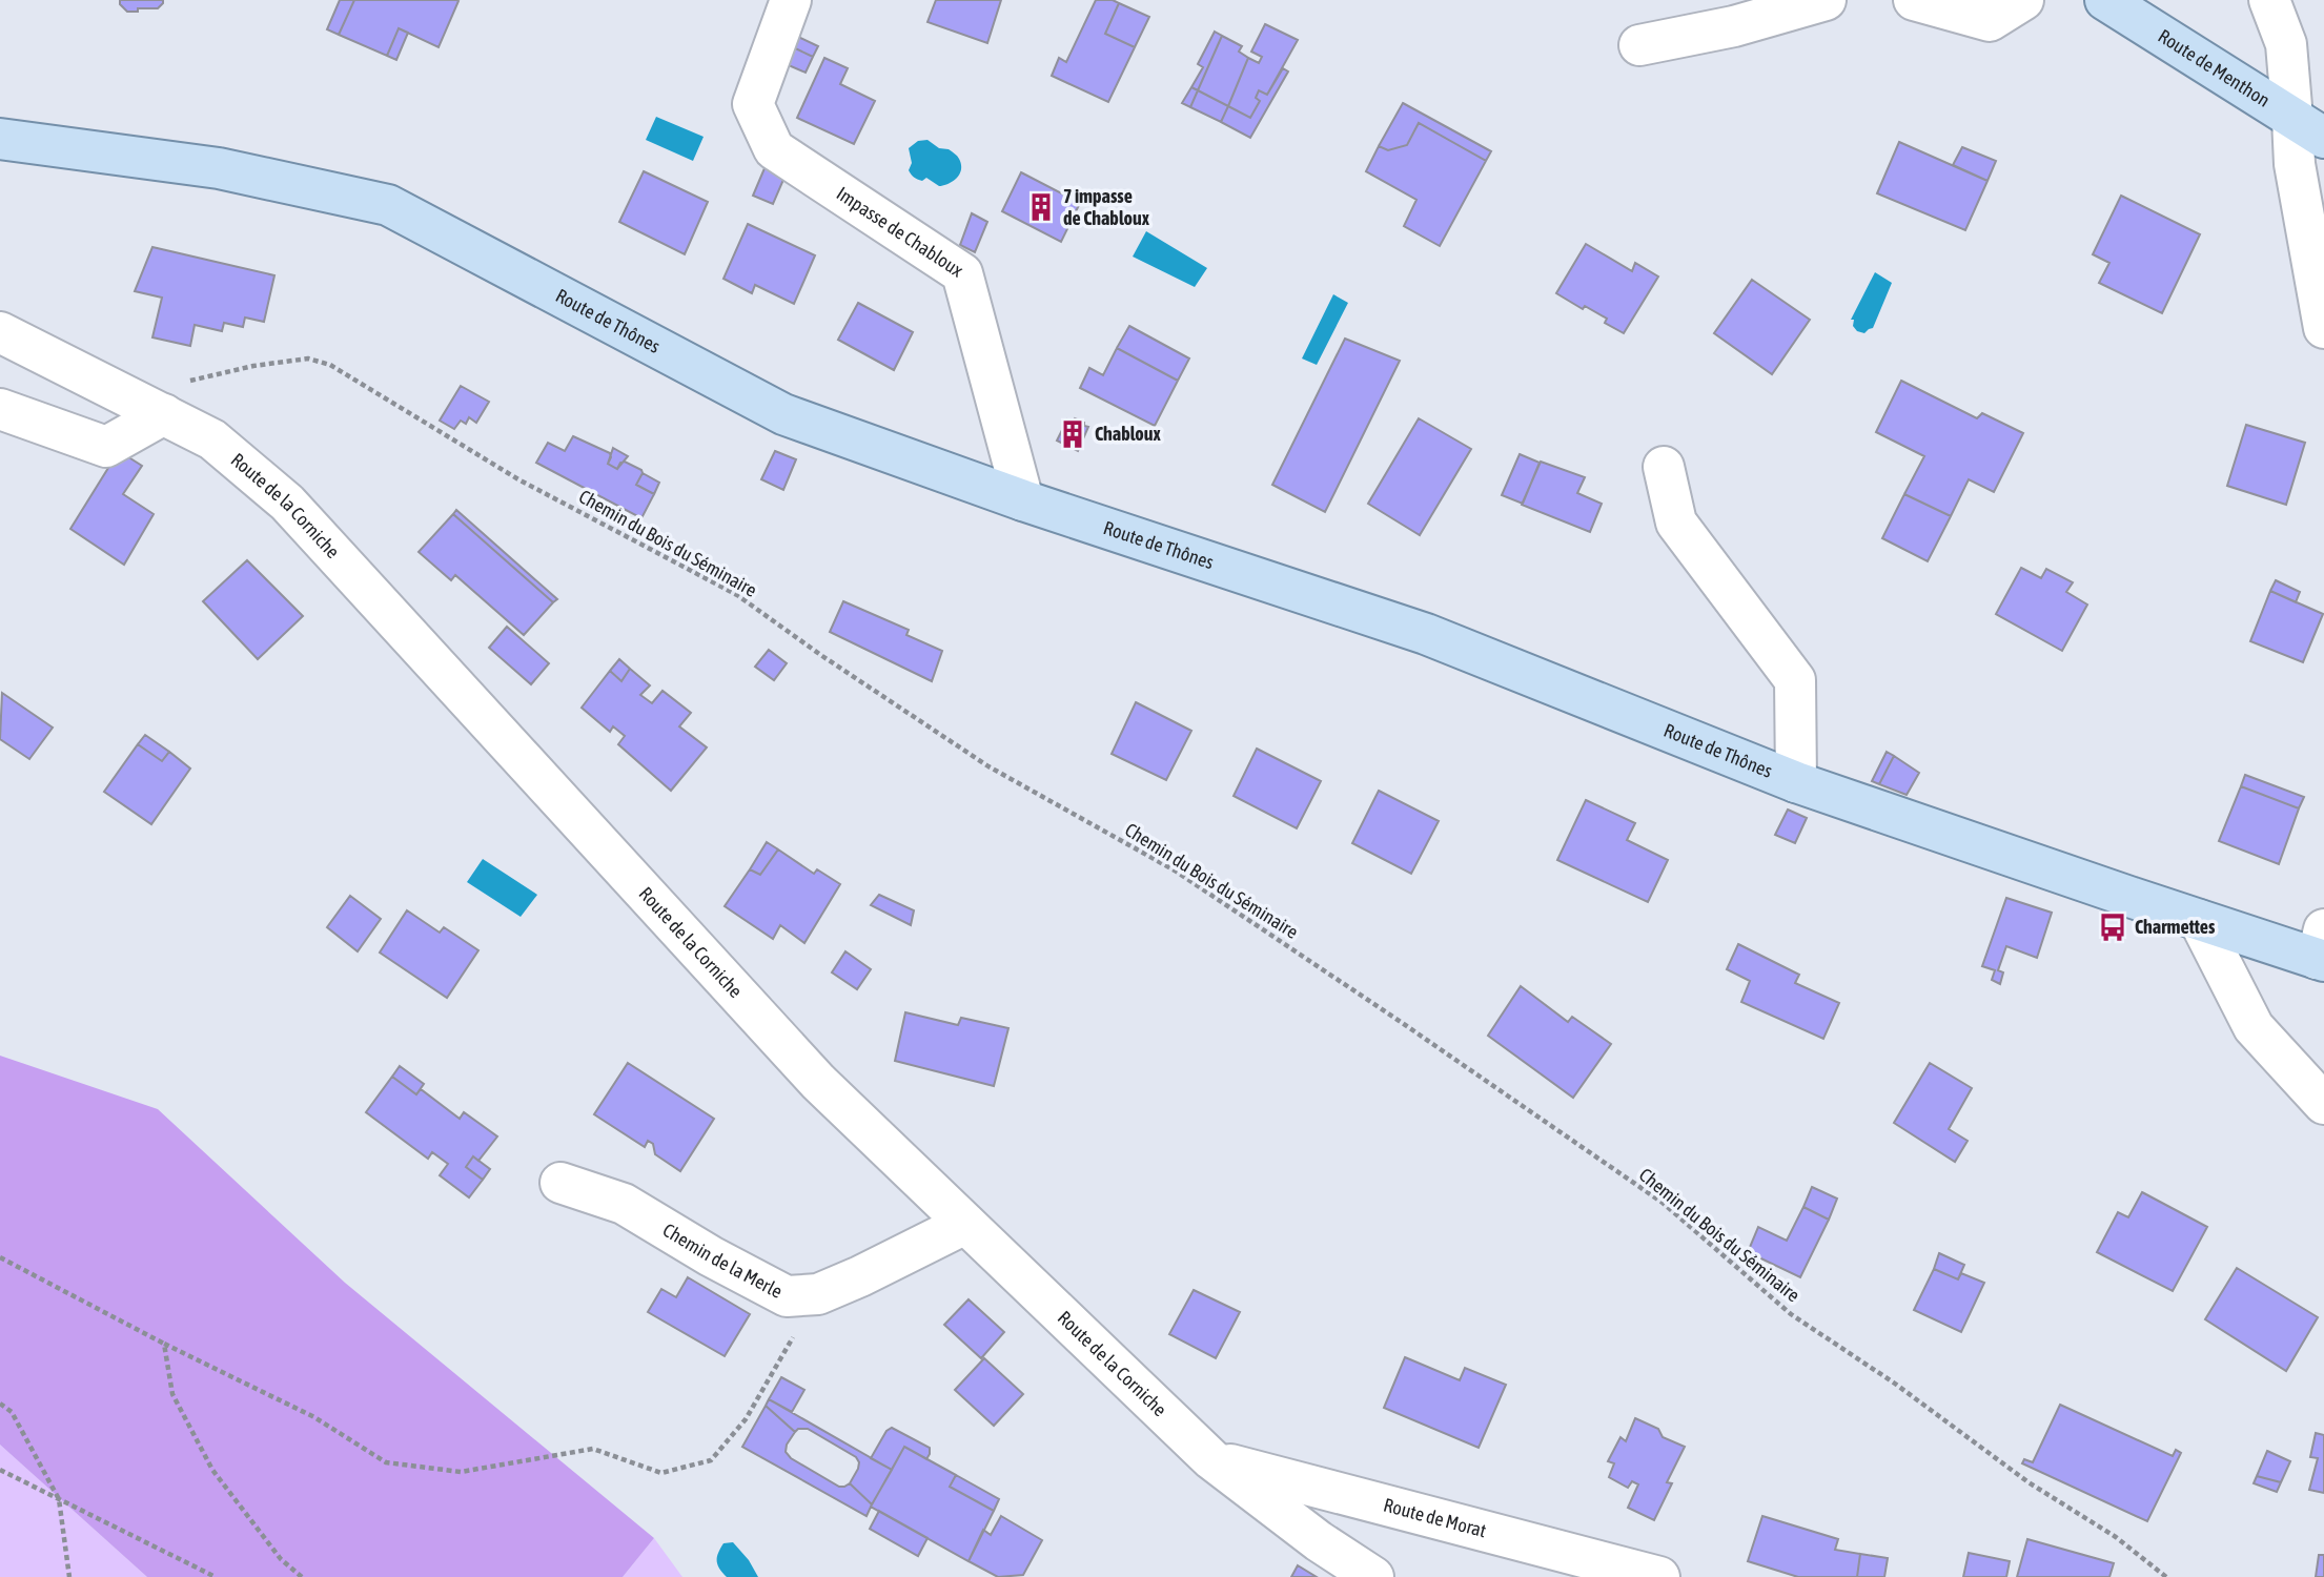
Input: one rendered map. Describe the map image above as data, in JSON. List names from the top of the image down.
{
  "streets": {
    "main road": ["Route de Menthon", "Route de Thônes"],
    "street": [
      "Impasse de Chabloux",
      "Route de la Corniche",
      "Chemin de la Merle",
      "Route de Morat"
    ],
    "path": ["Chemin du Bois du Séminaire"]
  },
  "crossings": [
    ["Impasse de Chabloux", "Route de Thônes"],
    ["Route de la Corniche", "Chemin du Bois du Séminaire"],
    ["Route de la Corniche", "Chemin de la Merle"],
    ["Route de la Corniche", "Route de Morat"]
  ],
  "places": {
    "building": ["7 impasse de Chabloux", "Chabloux"],
    "bus stop": ["Charmettes"]
  }
}
